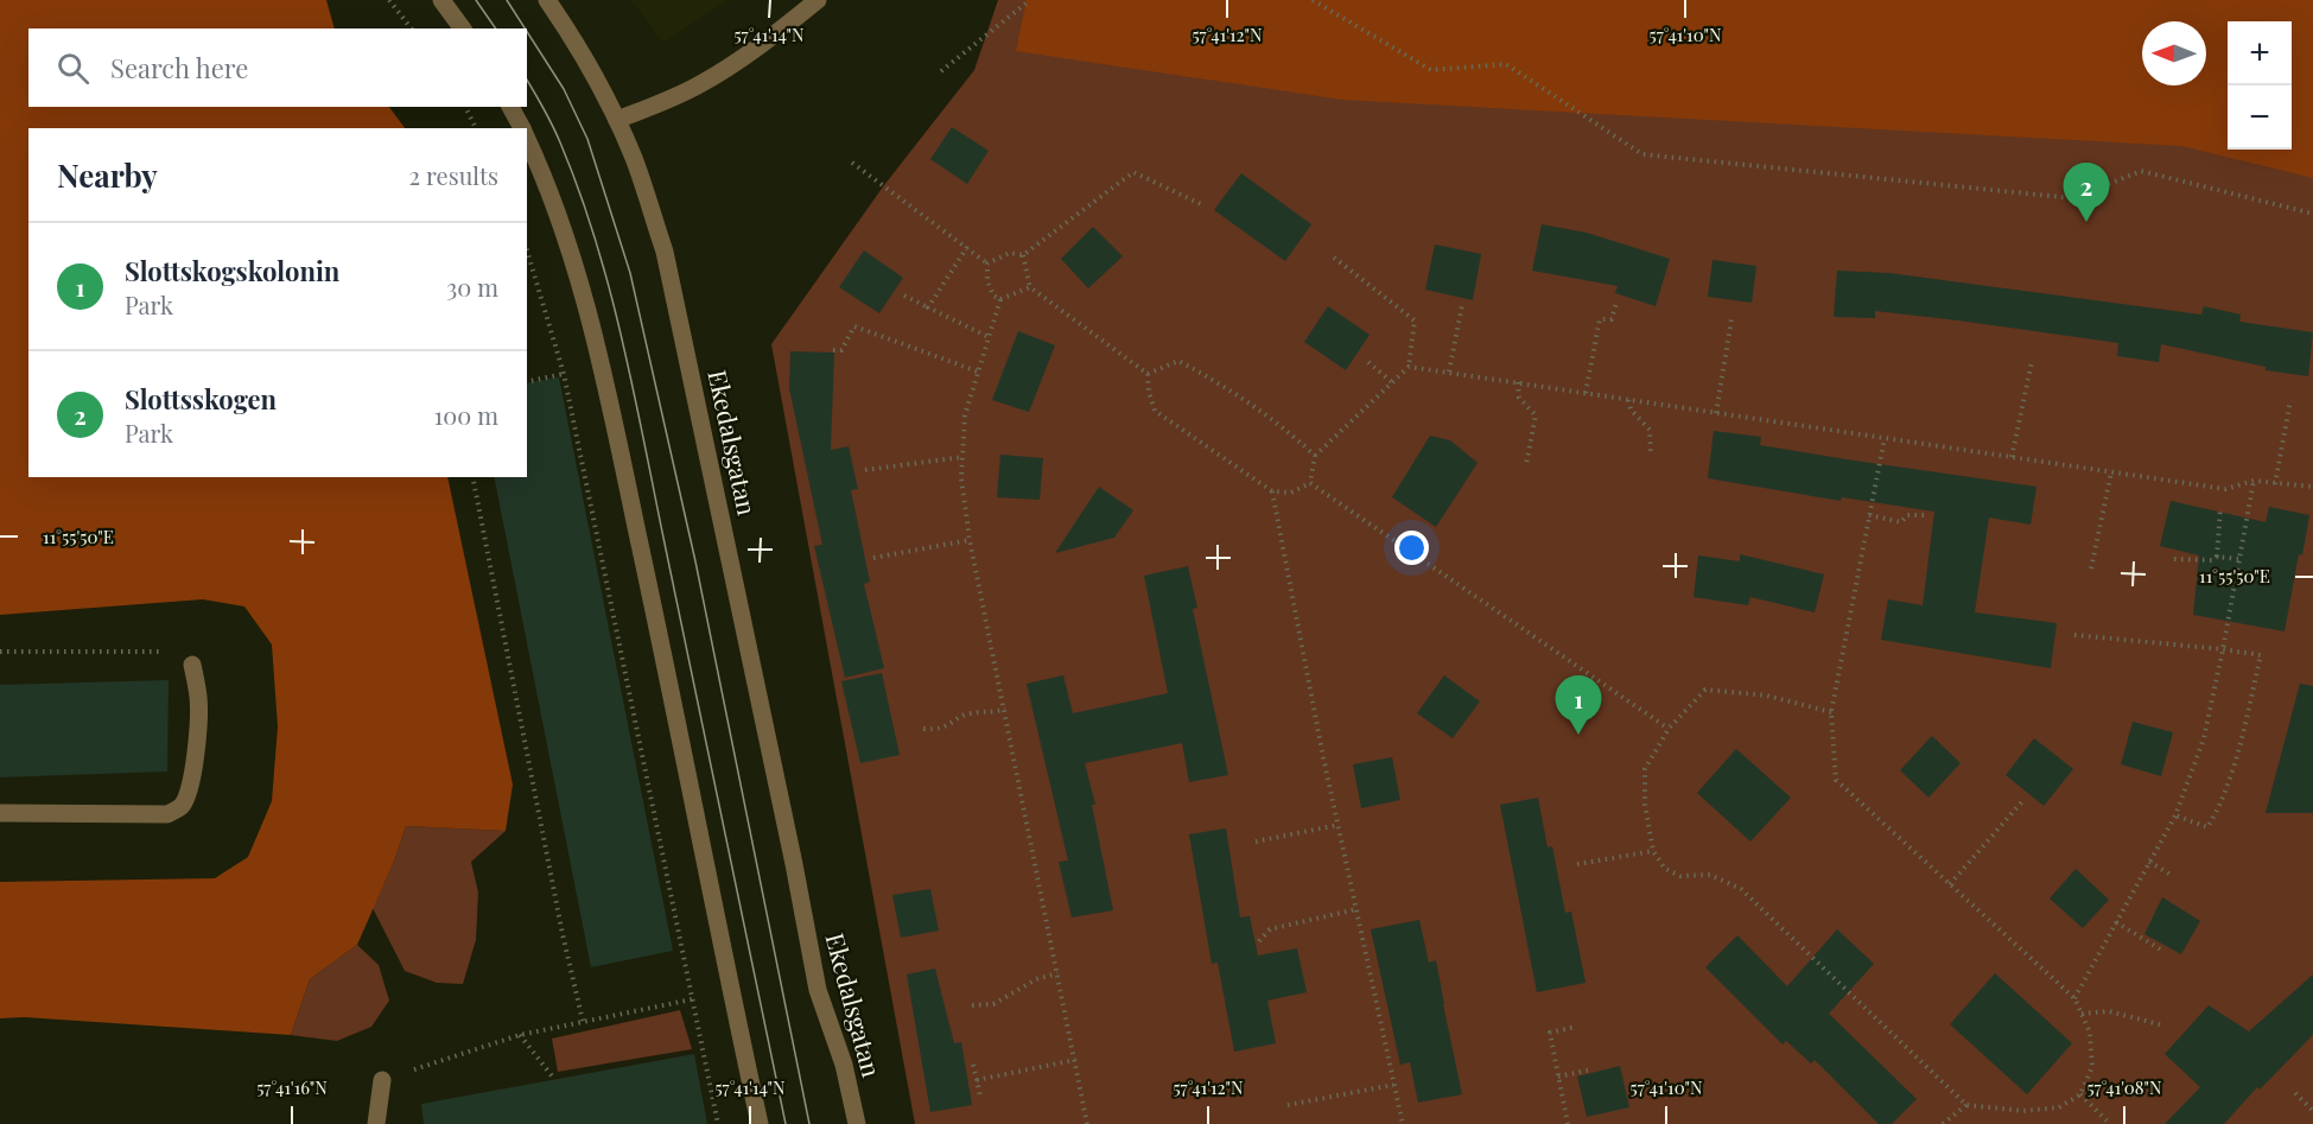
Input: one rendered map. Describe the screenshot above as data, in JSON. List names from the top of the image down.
{
  "streets": {
    "street": ["Ekedalsgatan"]
  },
  "north": "left",
  "page": {
    "map_buttons": ["+", "−"],
    "search": "Search here",
    "heading": ["Nearby", "2 results"],
    "pins": ["2", "1"],
    "list": [
      {
        "mark": "1",
        "name": "Slottskogskolonin",
        "note": "Park",
        "value": "30 m"
      },
      {
        "mark": "2",
        "name": "Slottsskogen",
        "note": "Park",
        "value": "100 m"
      }
    ]
  },
  "coordinates": [
    "57°41'14\"N",
    "57°41'12\"N",
    "57°41'10\"N",
    "11°55'50\"E",
    "57°41'16\"N",
    "57°41'08\"N"
  ]
}
